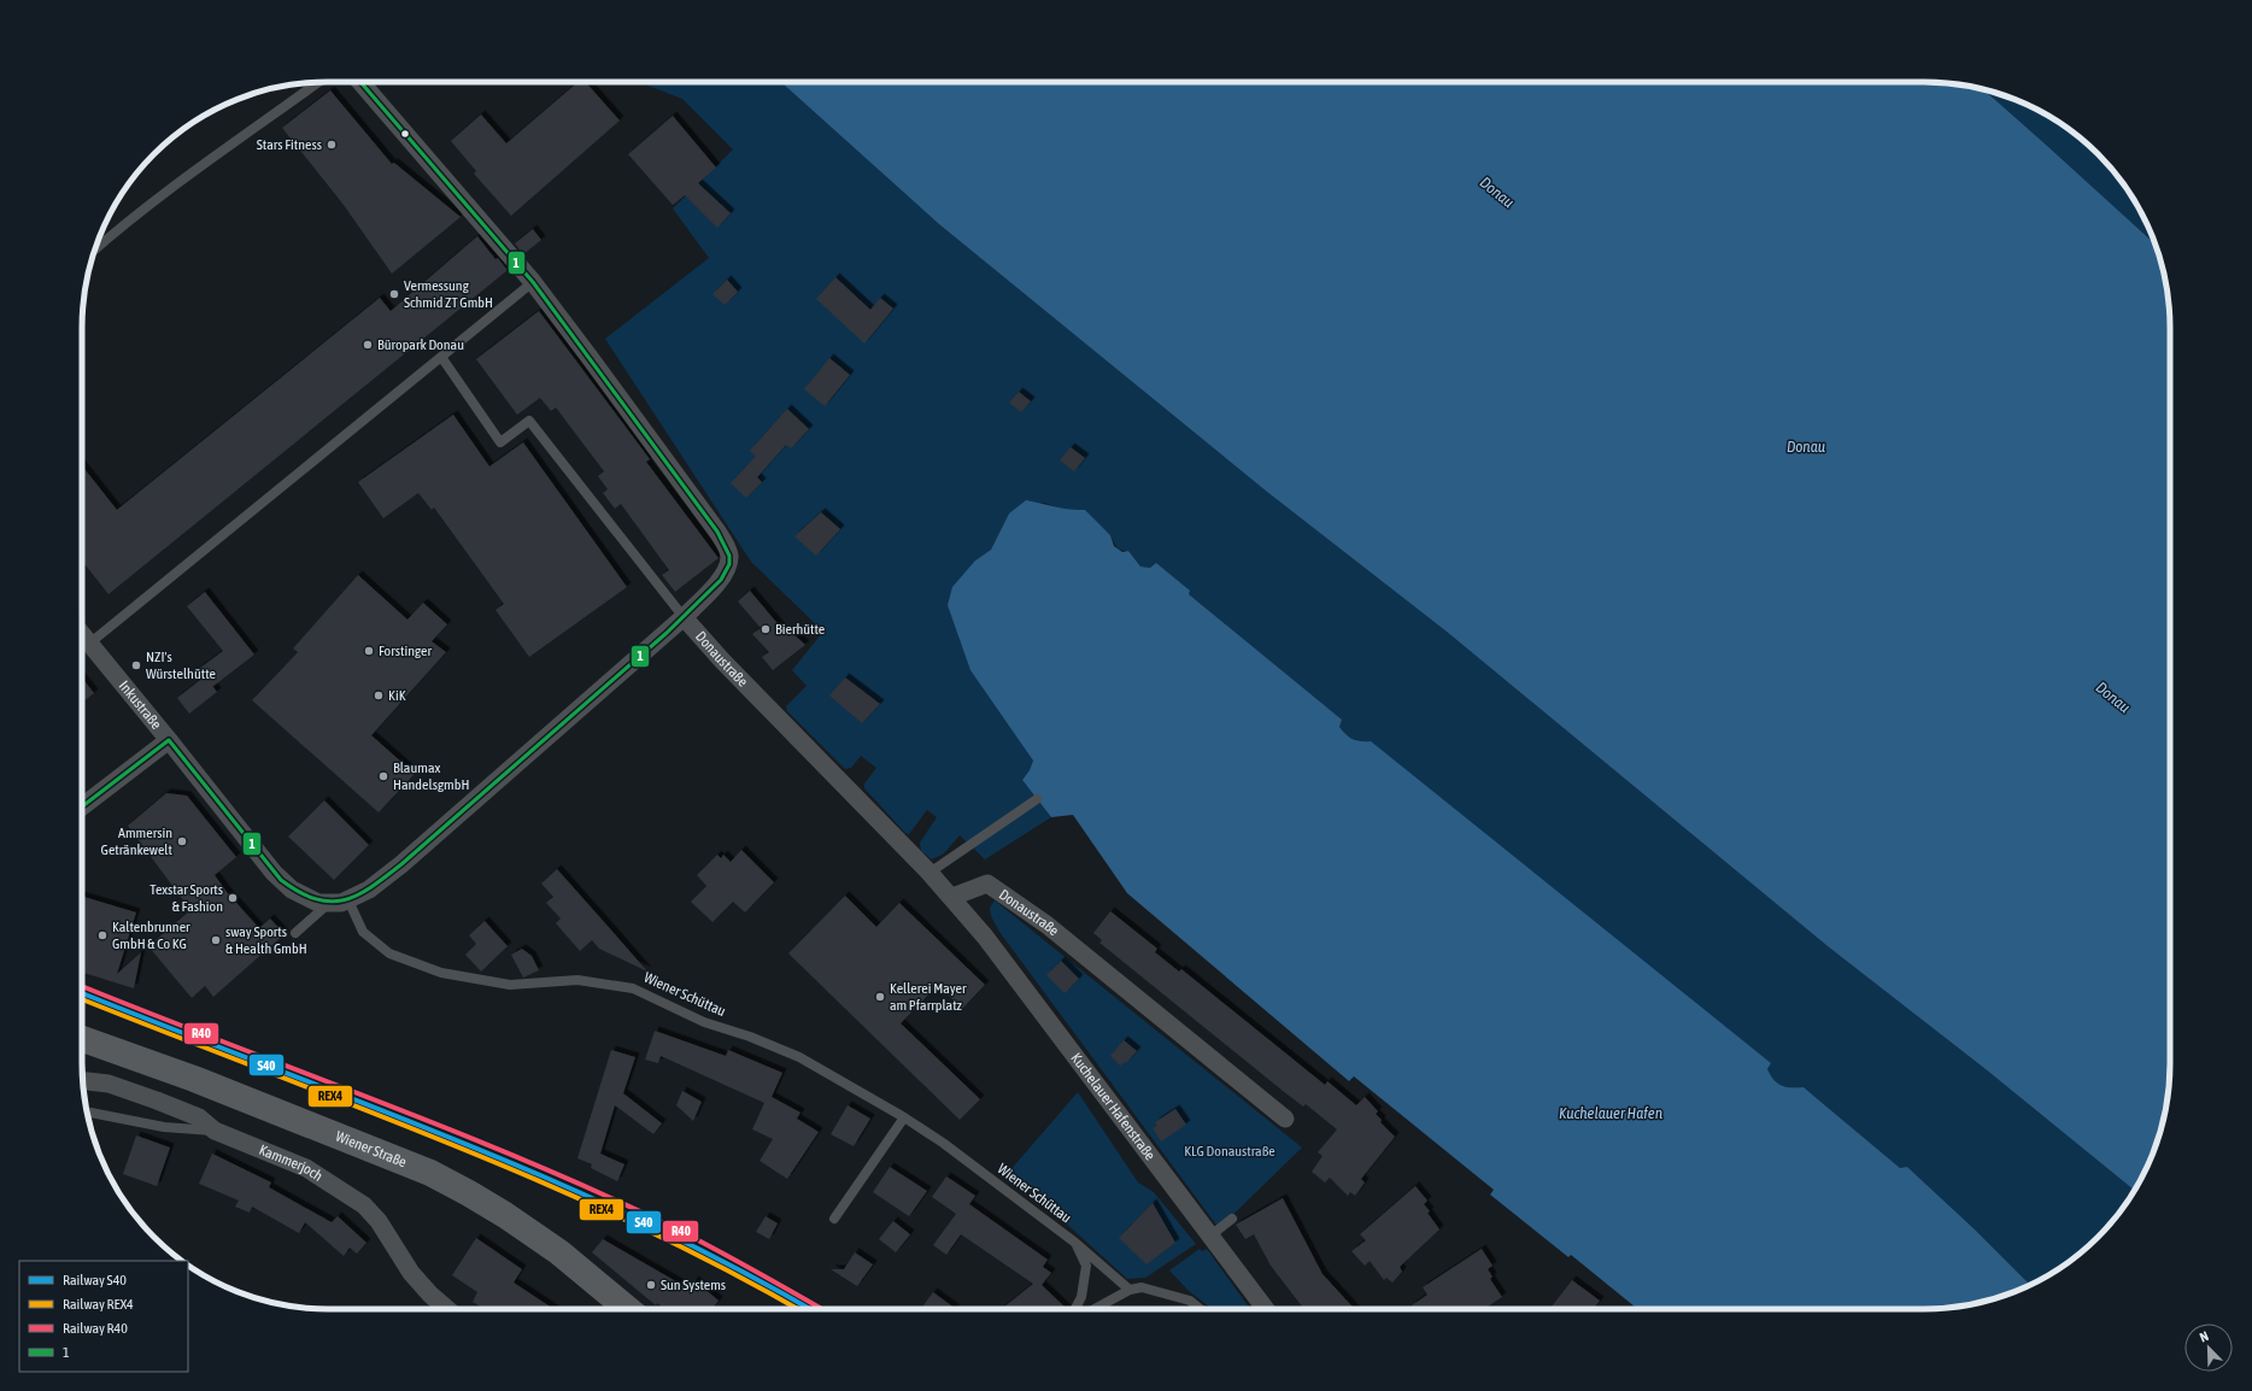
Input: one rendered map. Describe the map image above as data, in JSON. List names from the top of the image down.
{
  "streets": {
    "main road": ["Wiener Straße"],
    "street": [
      "Donaustraße",
      "Inkustraße",
      "Kuchelauer Hafenstraße",
      "Kammerjoch"
    ],
    "lane": ["Wiener Schüttau"]
  },
  "crossings": [
    ["Donaustraße", "Inkustraße"],
    ["Donaustraße", "Kuchelauer Hafenstraße"],
    ["Inkustraße", "Wiener Schüttau"]
  ],
  "water": ["Donau", "Kuchelauer Hafen"],
  "parks": ["KLG Donaustraße"],
  "places": [
    "Stars Fitness",
    "Vermessung Schmid ZT GmbH",
    "Büropark Donau",
    "Bierhütte",
    "Forstinger",
    "NZI's Würstelhütte",
    "KiK",
    "Blaumax HandelsgmbH",
    "Ammersin Getränkewelt",
    "Texstar Sports & Fashion",
    "Kaltenbrunner GmbH & Co KG",
    "sway Sports & Health GmbH",
    "Kellerei Mayer am Pfarrplatz",
    "Sun Systems"
  ],
  "lines": [
    "transit line 1",
    "rail line R40",
    "rail line S40",
    "rail line REX4"
  ],
  "legend": [
    "Railway S40",
    "Railway REX4",
    "Railway R40",
    "1"
  ],
  "north": "top left"
}
